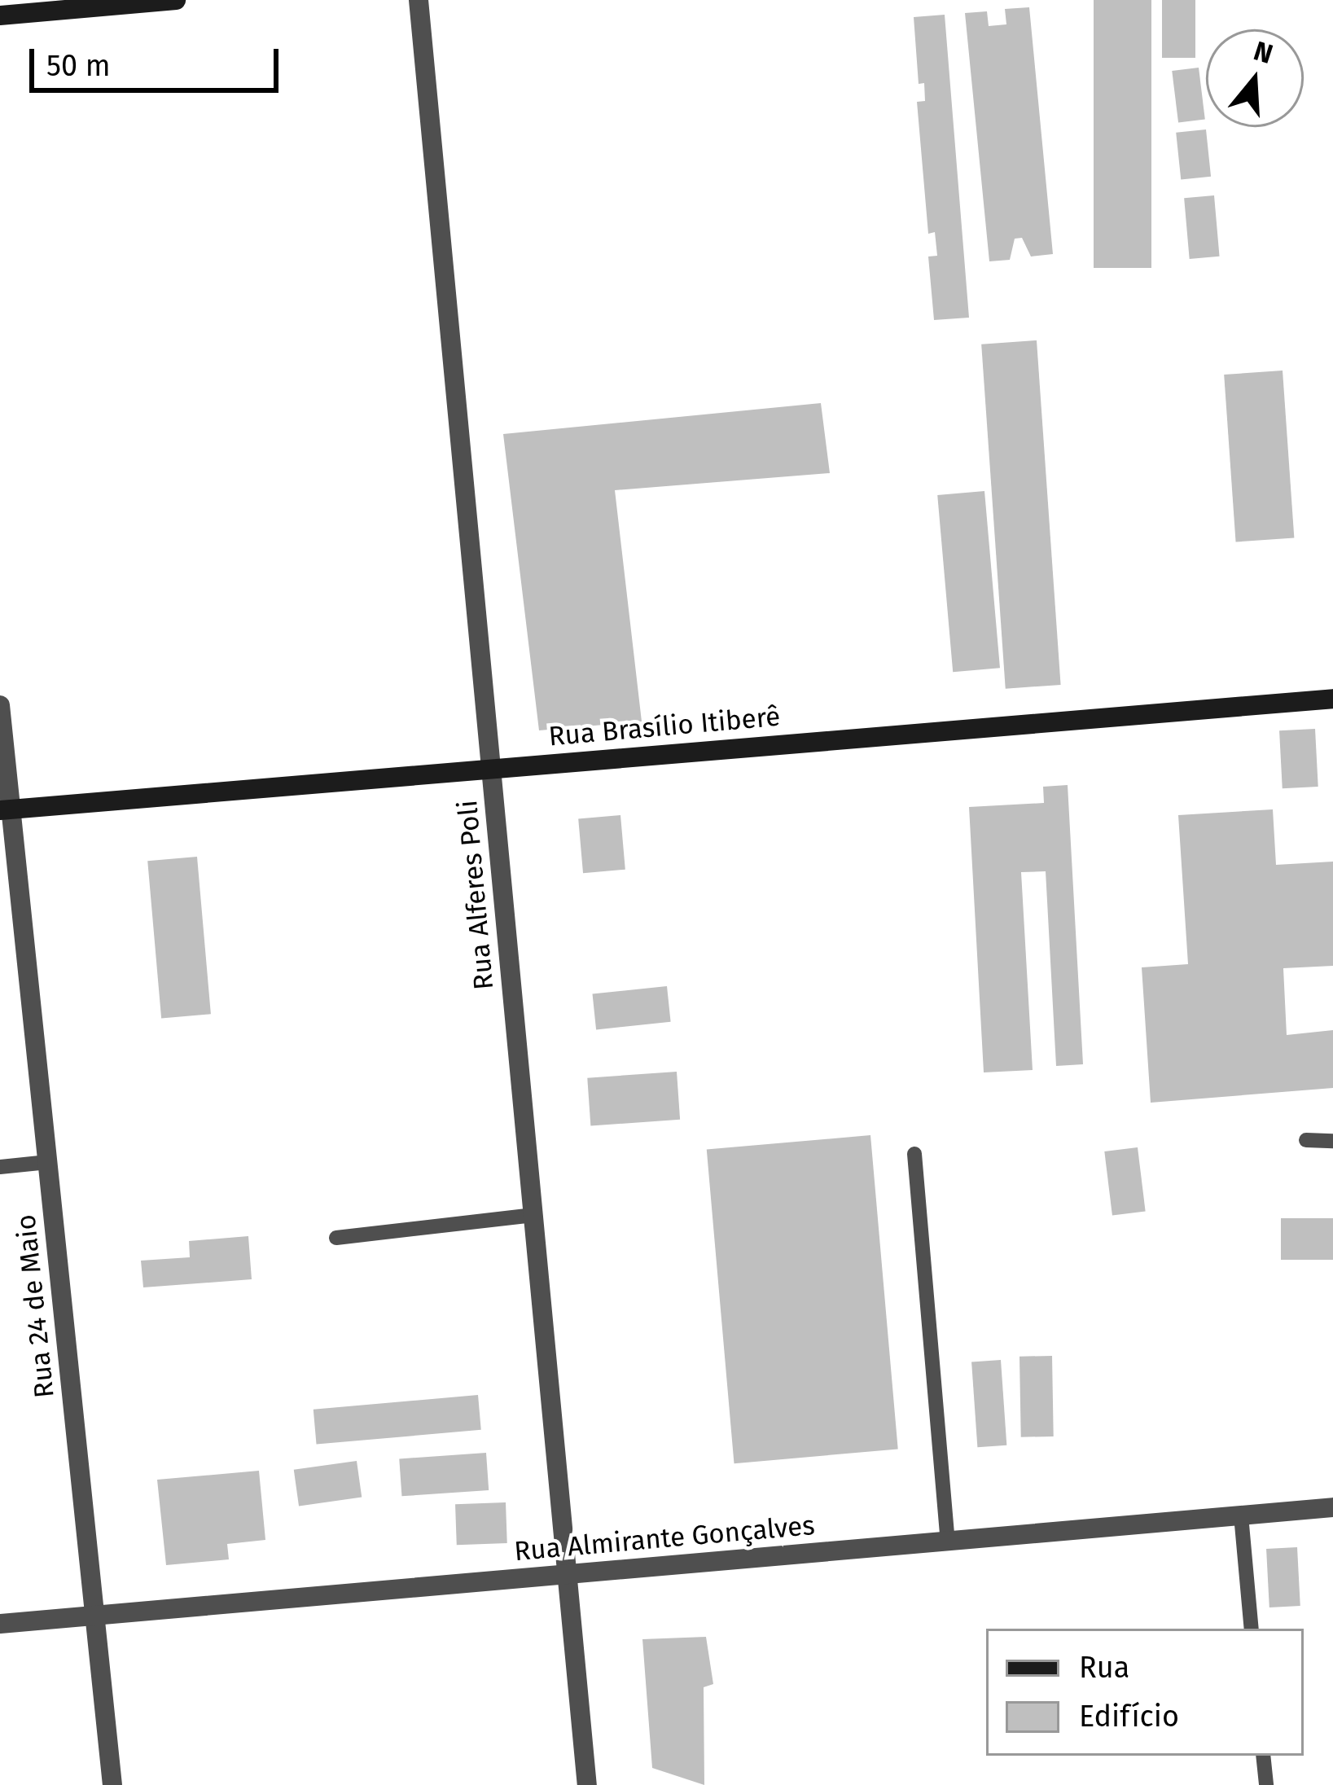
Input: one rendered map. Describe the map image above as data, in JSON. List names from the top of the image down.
{
  "streets": {
    "main road": ["Rua Brasílio Itiberê"],
    "street": ["Rua Alferes Poli", "Rua 24 de Maio", "Rua Almirante Gonçalves"]
  },
  "crossings": [
    ["Rua Brasílio Itiberê", "Rua Alferes Poli"],
    ["Rua Brasílio Itiberê", "Rua 24 de Maio"],
    ["Rua Alferes Poli", "Rua Almirante Gonçalves"],
    ["Rua 24 de Maio", "Rua Almirante Gonçalves"]
  ],
  "legend": ["Rua", "Edifício"],
  "scale_bar": "50 m",
  "north": "top"
}
